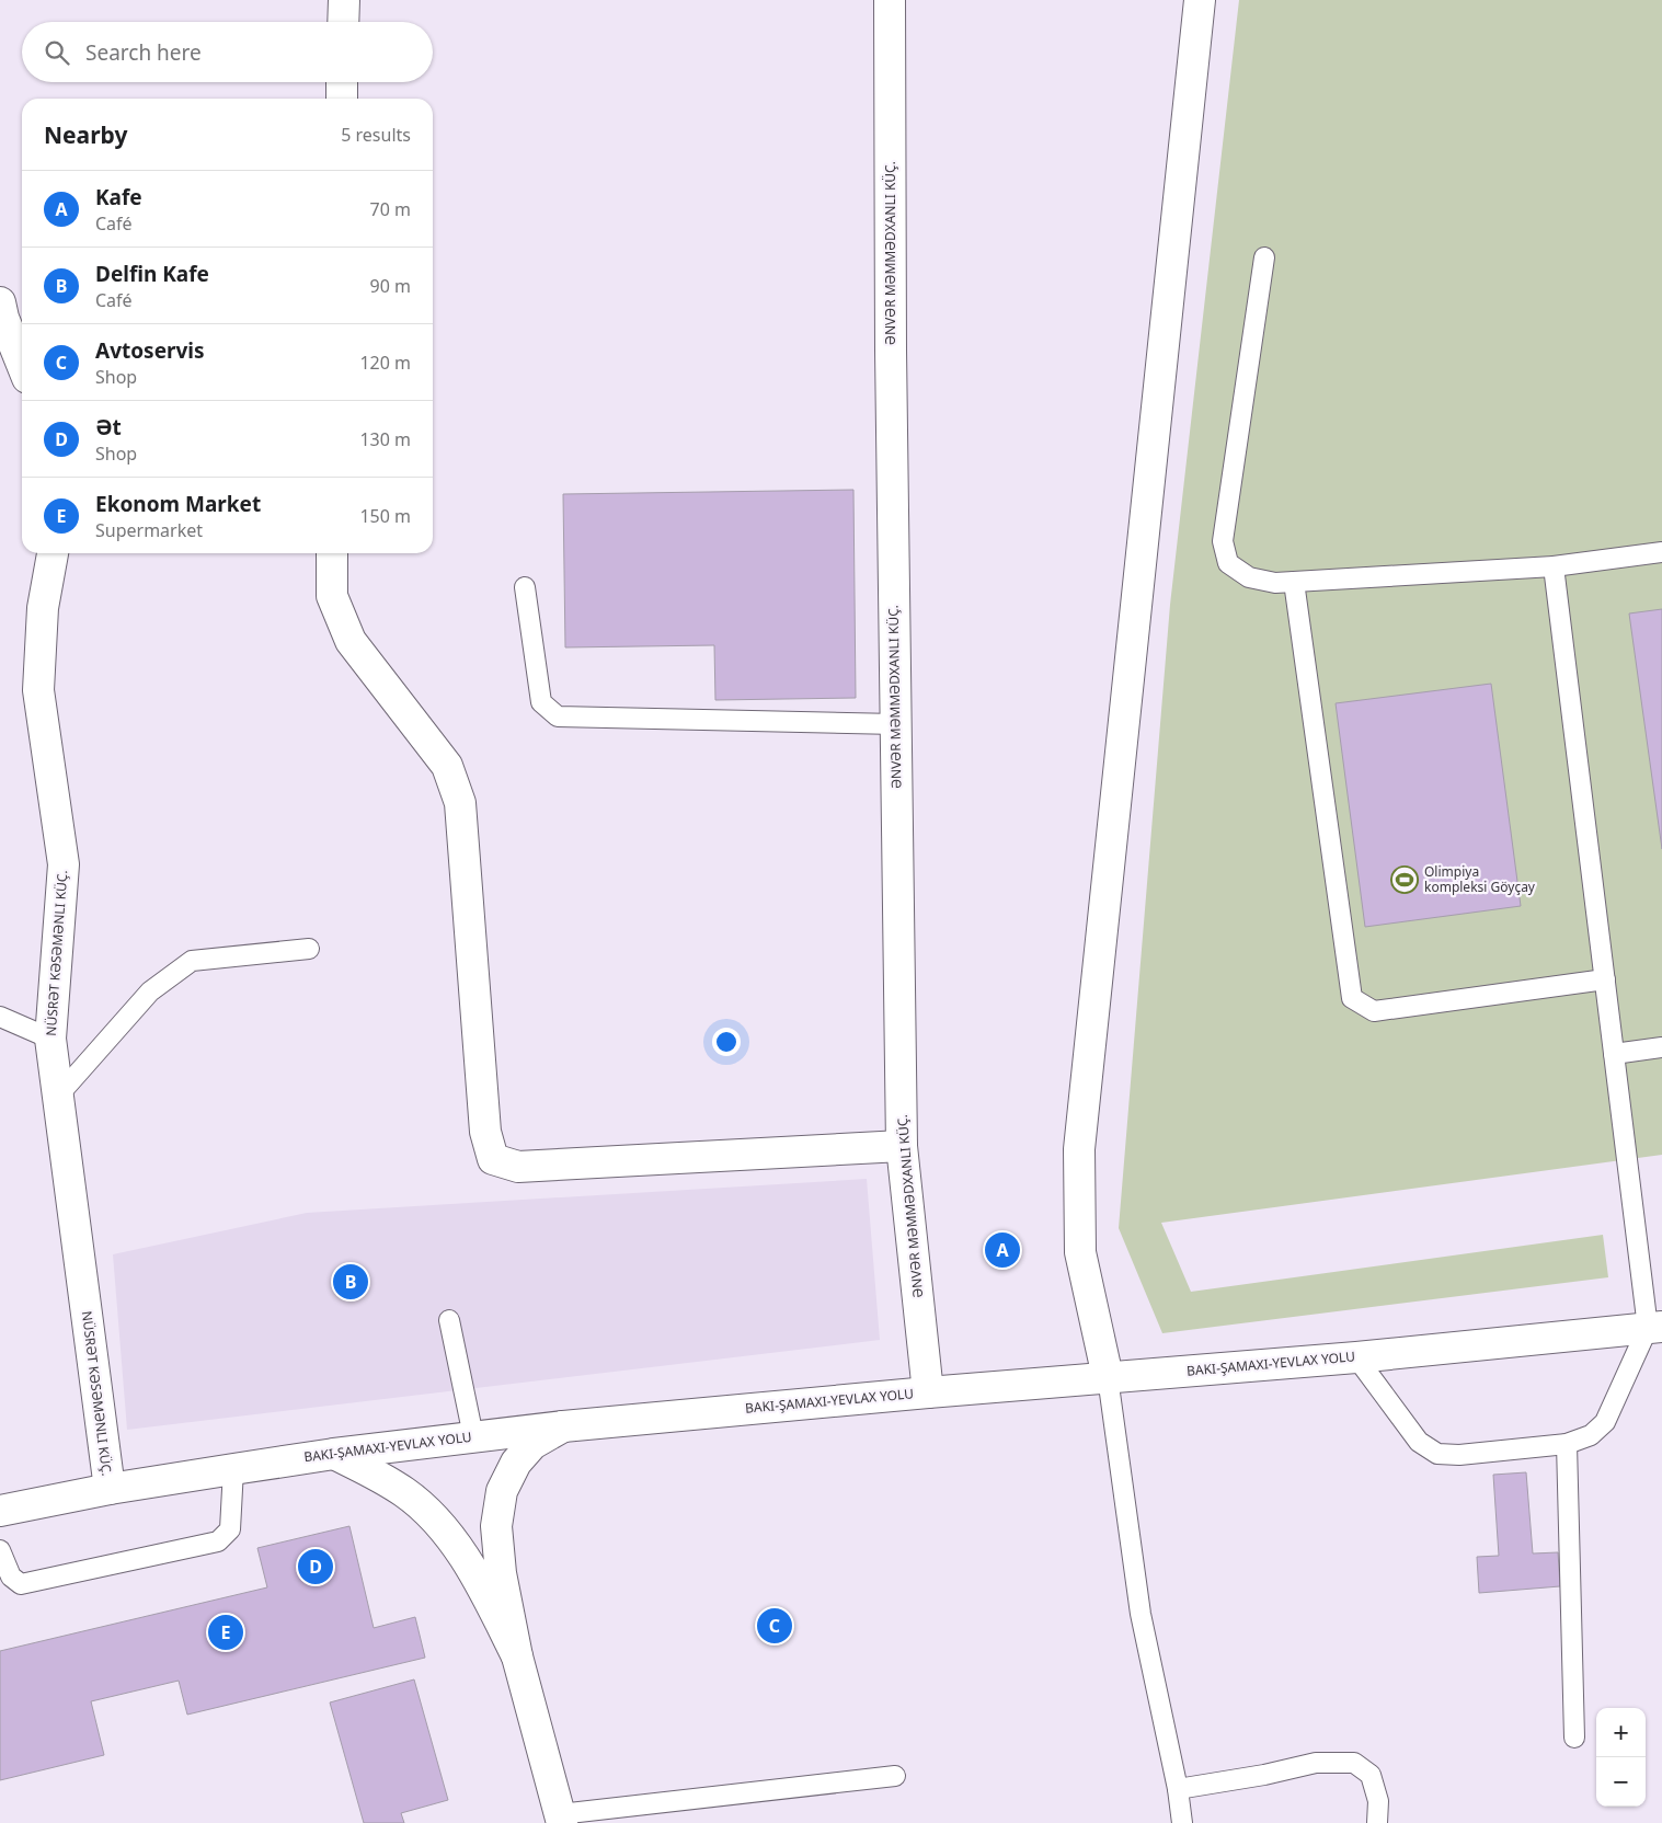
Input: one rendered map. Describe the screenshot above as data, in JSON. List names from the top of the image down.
{
  "streets": {
    "main road": ["NÜSRƏT KƏSƏMƏNLI KÜÇ."]
  },
  "places": {
    "sports": ["Olimpiya kompleksi Göyçay"]
  },
  "page": {
    "search": "Search here",
    "heading": ["Nearby", "5 results"],
    "list": [
      {
        "mark": "A",
        "name": "Kafe",
        "note": "Café",
        "value": "70 m"
      },
      {
        "mark": "B",
        "name": "Delfin Kafe",
        "note": "Café",
        "value": "90 m"
      },
      {
        "mark": "C",
        "name": "Avtoservis",
        "note": "Shop",
        "value": "120 m"
      },
      {
        "mark": "D",
        "name": "Ət",
        "note": "Shop",
        "value": "130 m"
      },
      {
        "mark": "E",
        "name": "Ekonom Market",
        "note": "Supermarket",
        "value": "150 m"
      }
    ],
    "pins": [
      "A",
      "B",
      "D",
      "C",
      "E"
    ],
    "map_buttons": ["+", "−"]
  }
}
